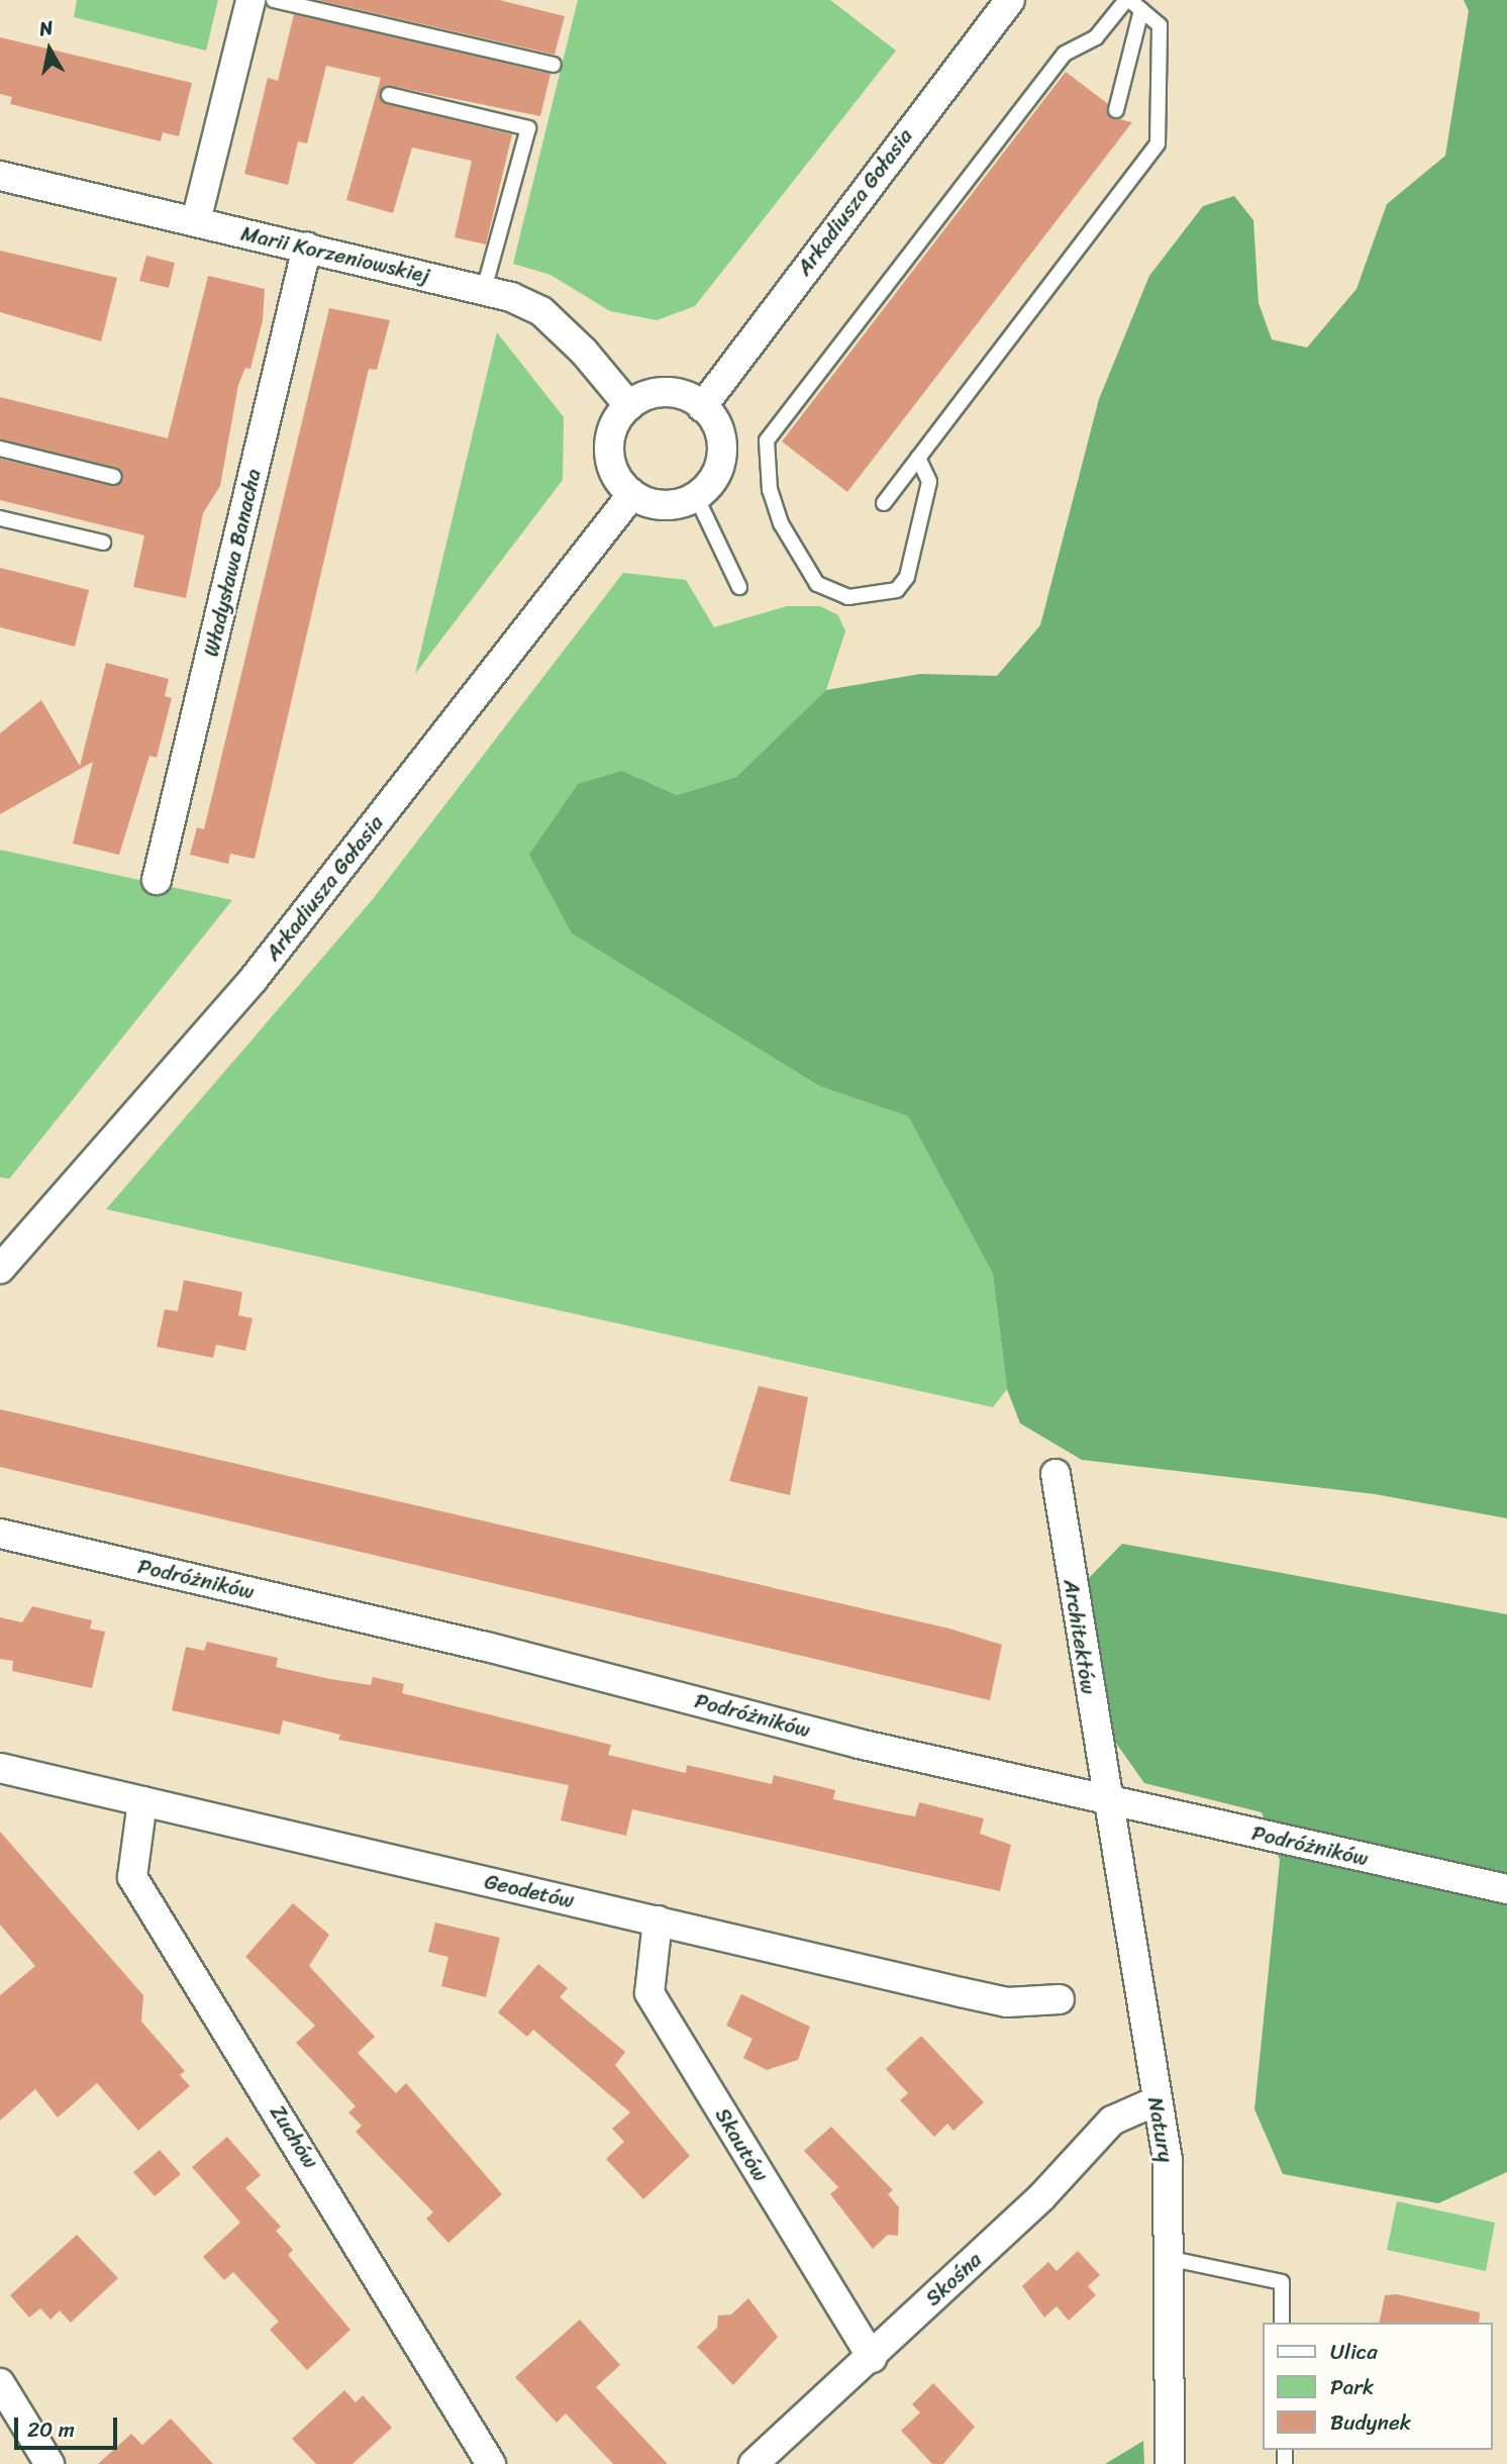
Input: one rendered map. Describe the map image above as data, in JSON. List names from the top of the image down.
{
  "streets": {
    "street": [
      "Arkadiusza Gołasia",
      "Marii Korzeniowskiej",
      "Władysława Banacha",
      "Podróżników",
      "Architektów",
      "Geodetów",
      "Natury",
      "Zuchów",
      "Skautów",
      "Skośna"
    ]
  },
  "crossings": [
    ["Arkadiusza Gołasia", "Marii Korzeniowskiej"],
    ["Marii Korzeniowskiej", "Władysława Banacha"],
    ["Podróżników", "Architektów"],
    ["Podróżników", "Natury"],
    ["Architektów", "Natury"],
    ["Geodetów", "Zuchów"],
    ["Geodetów", "Skautów"],
    ["Natury", "Skośna"],
    ["Skautów", "Skośna"]
  ],
  "legend": ["Ulica", "Park", "Budynek"],
  "scale_bar": "20 m",
  "north": "top"
}
